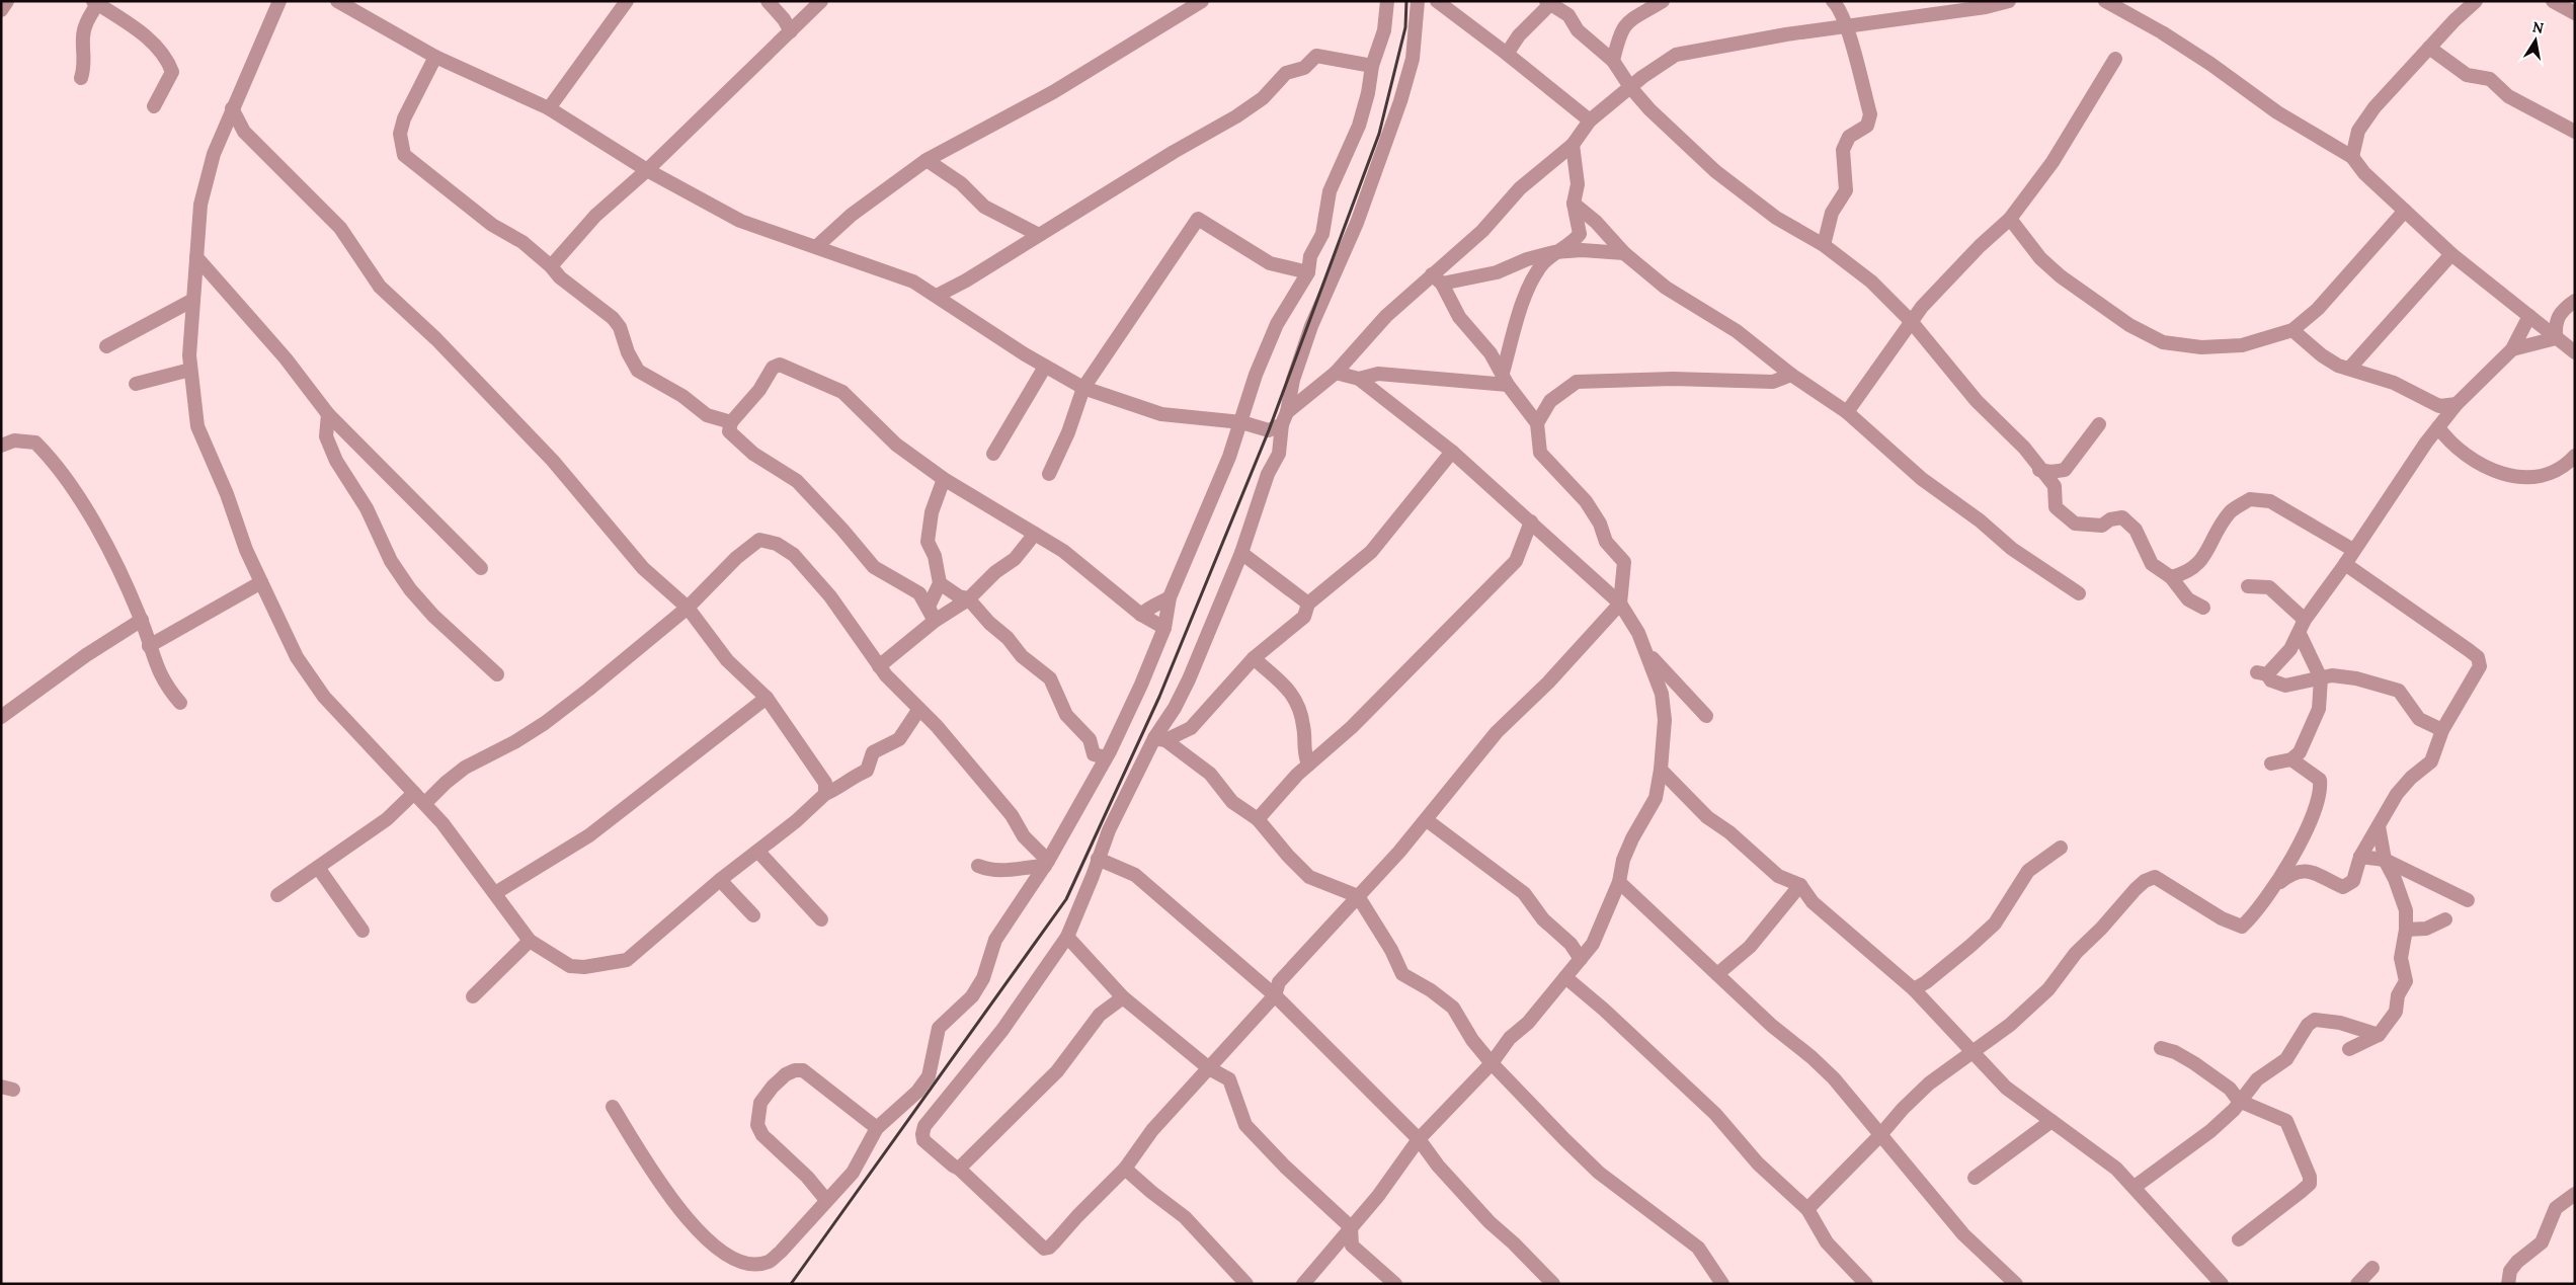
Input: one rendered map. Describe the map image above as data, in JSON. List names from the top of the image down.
{
  "north": "top"
}
